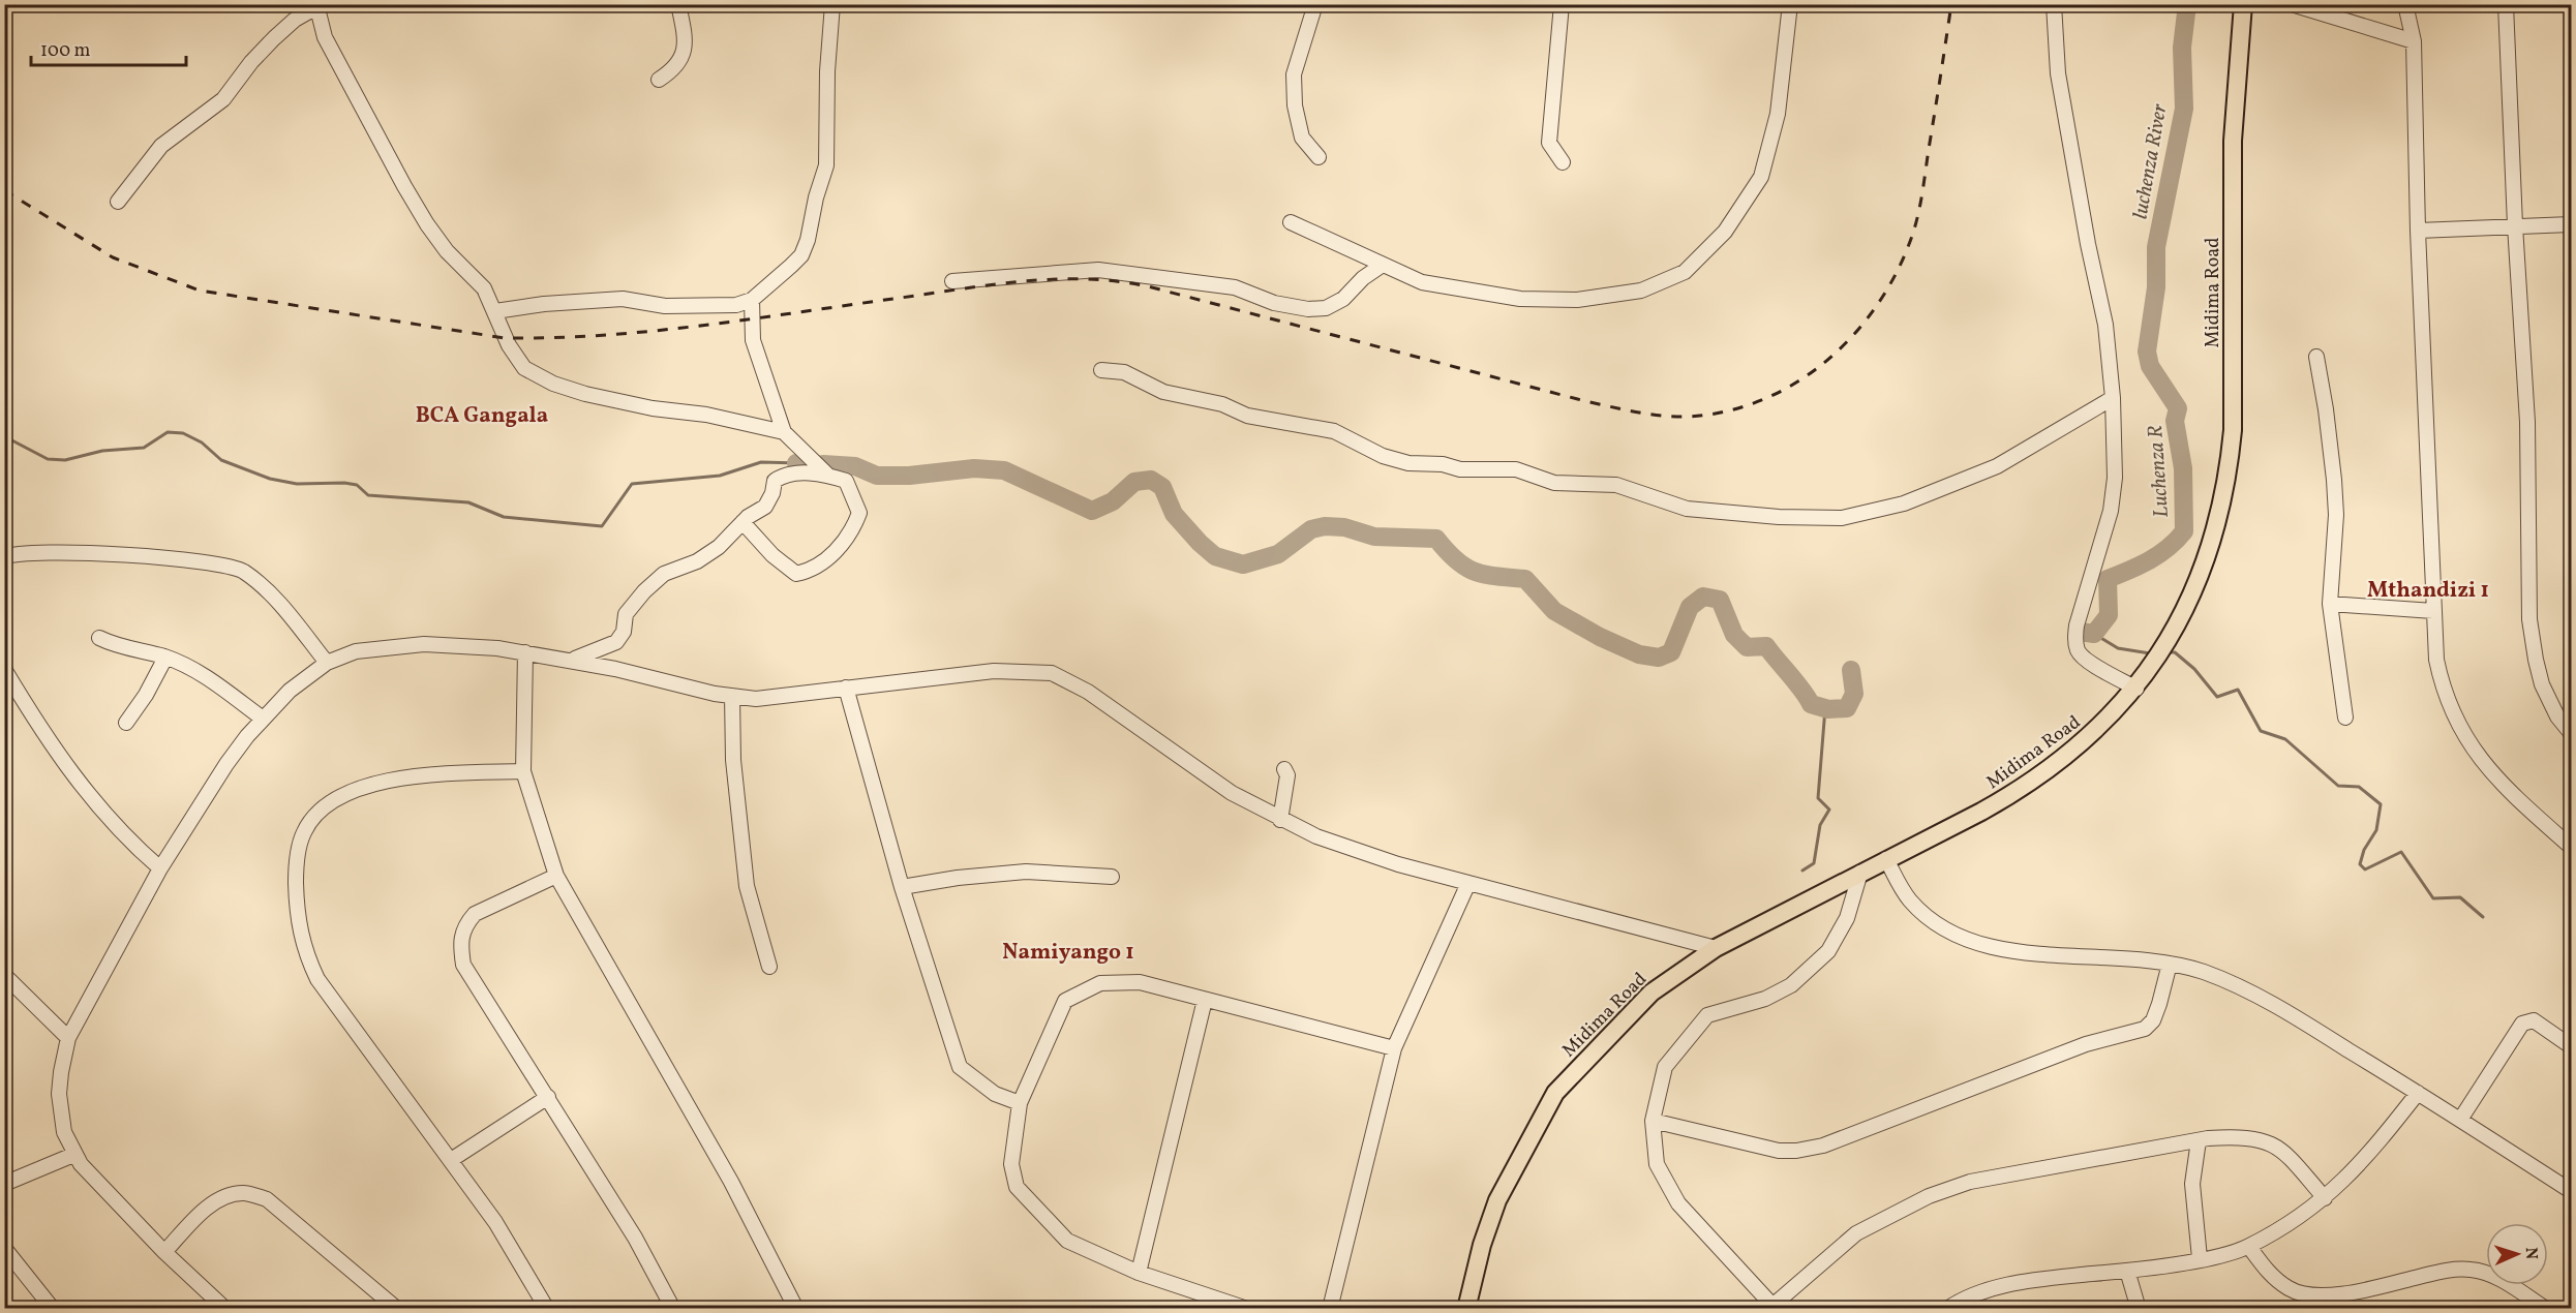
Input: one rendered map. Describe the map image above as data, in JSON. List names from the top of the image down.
{
  "streets": {
    "main road": ["Midima Road"]
  },
  "districts": ["BCA Gangala", "Mthandizi 1", "Namiyango 1"],
  "water": ["luchenza River", "Luchenza R"],
  "scale_bar": "100 m",
  "north": "right"
}
